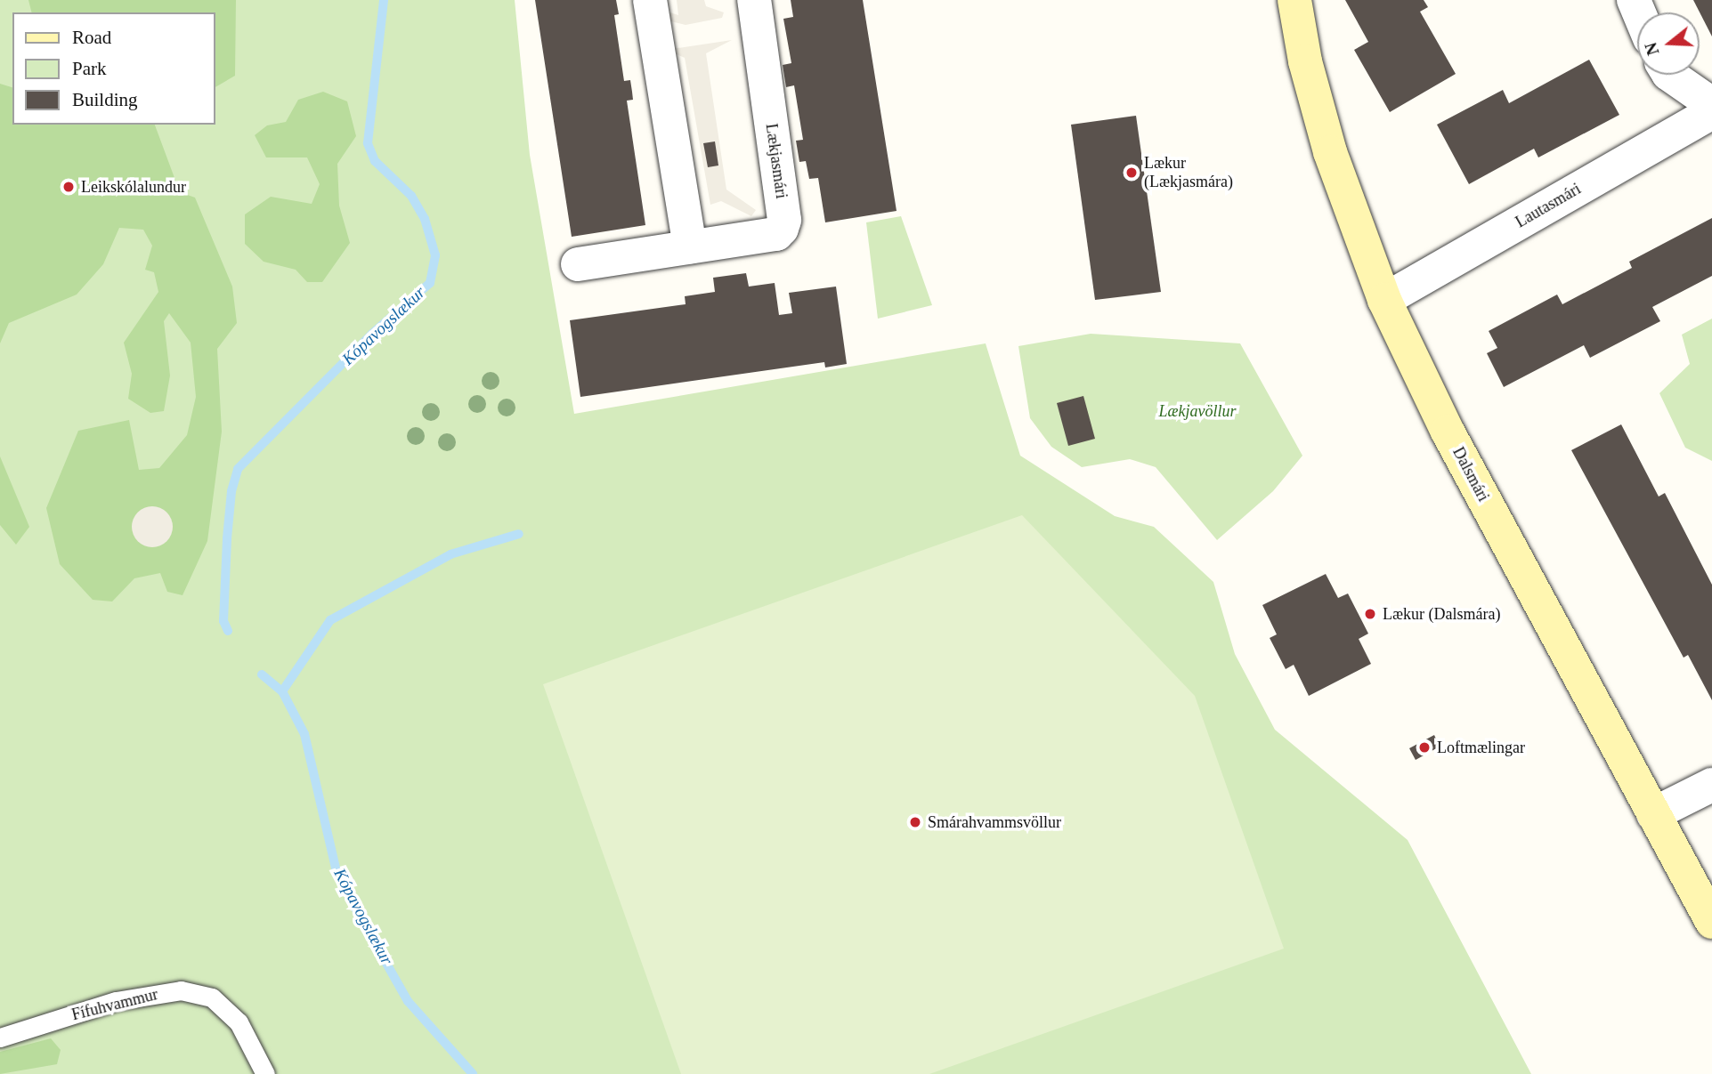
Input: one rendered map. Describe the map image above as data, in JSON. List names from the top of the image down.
{
  "streets": {
    "street": ["Lækjasmári", "Lautasmári", "Dalsmári"],
    "lane": ["Fífuhvammur"]
  },
  "crossings": [
    ["Lautasmári", "Dalsmári"]
  ],
  "water": ["Kópavogslækur"],
  "parks": ["Lækjavöllur"],
  "places": [
    "Lækur (Lækjasmára)",
    "Leikskólalundur",
    "Lækur (Dalsmára)",
    "Loftmælingar",
    "Smárahvammsvöllur"
  ],
  "legend": ["Road", "Park", "Building"],
  "north": "left"
}
